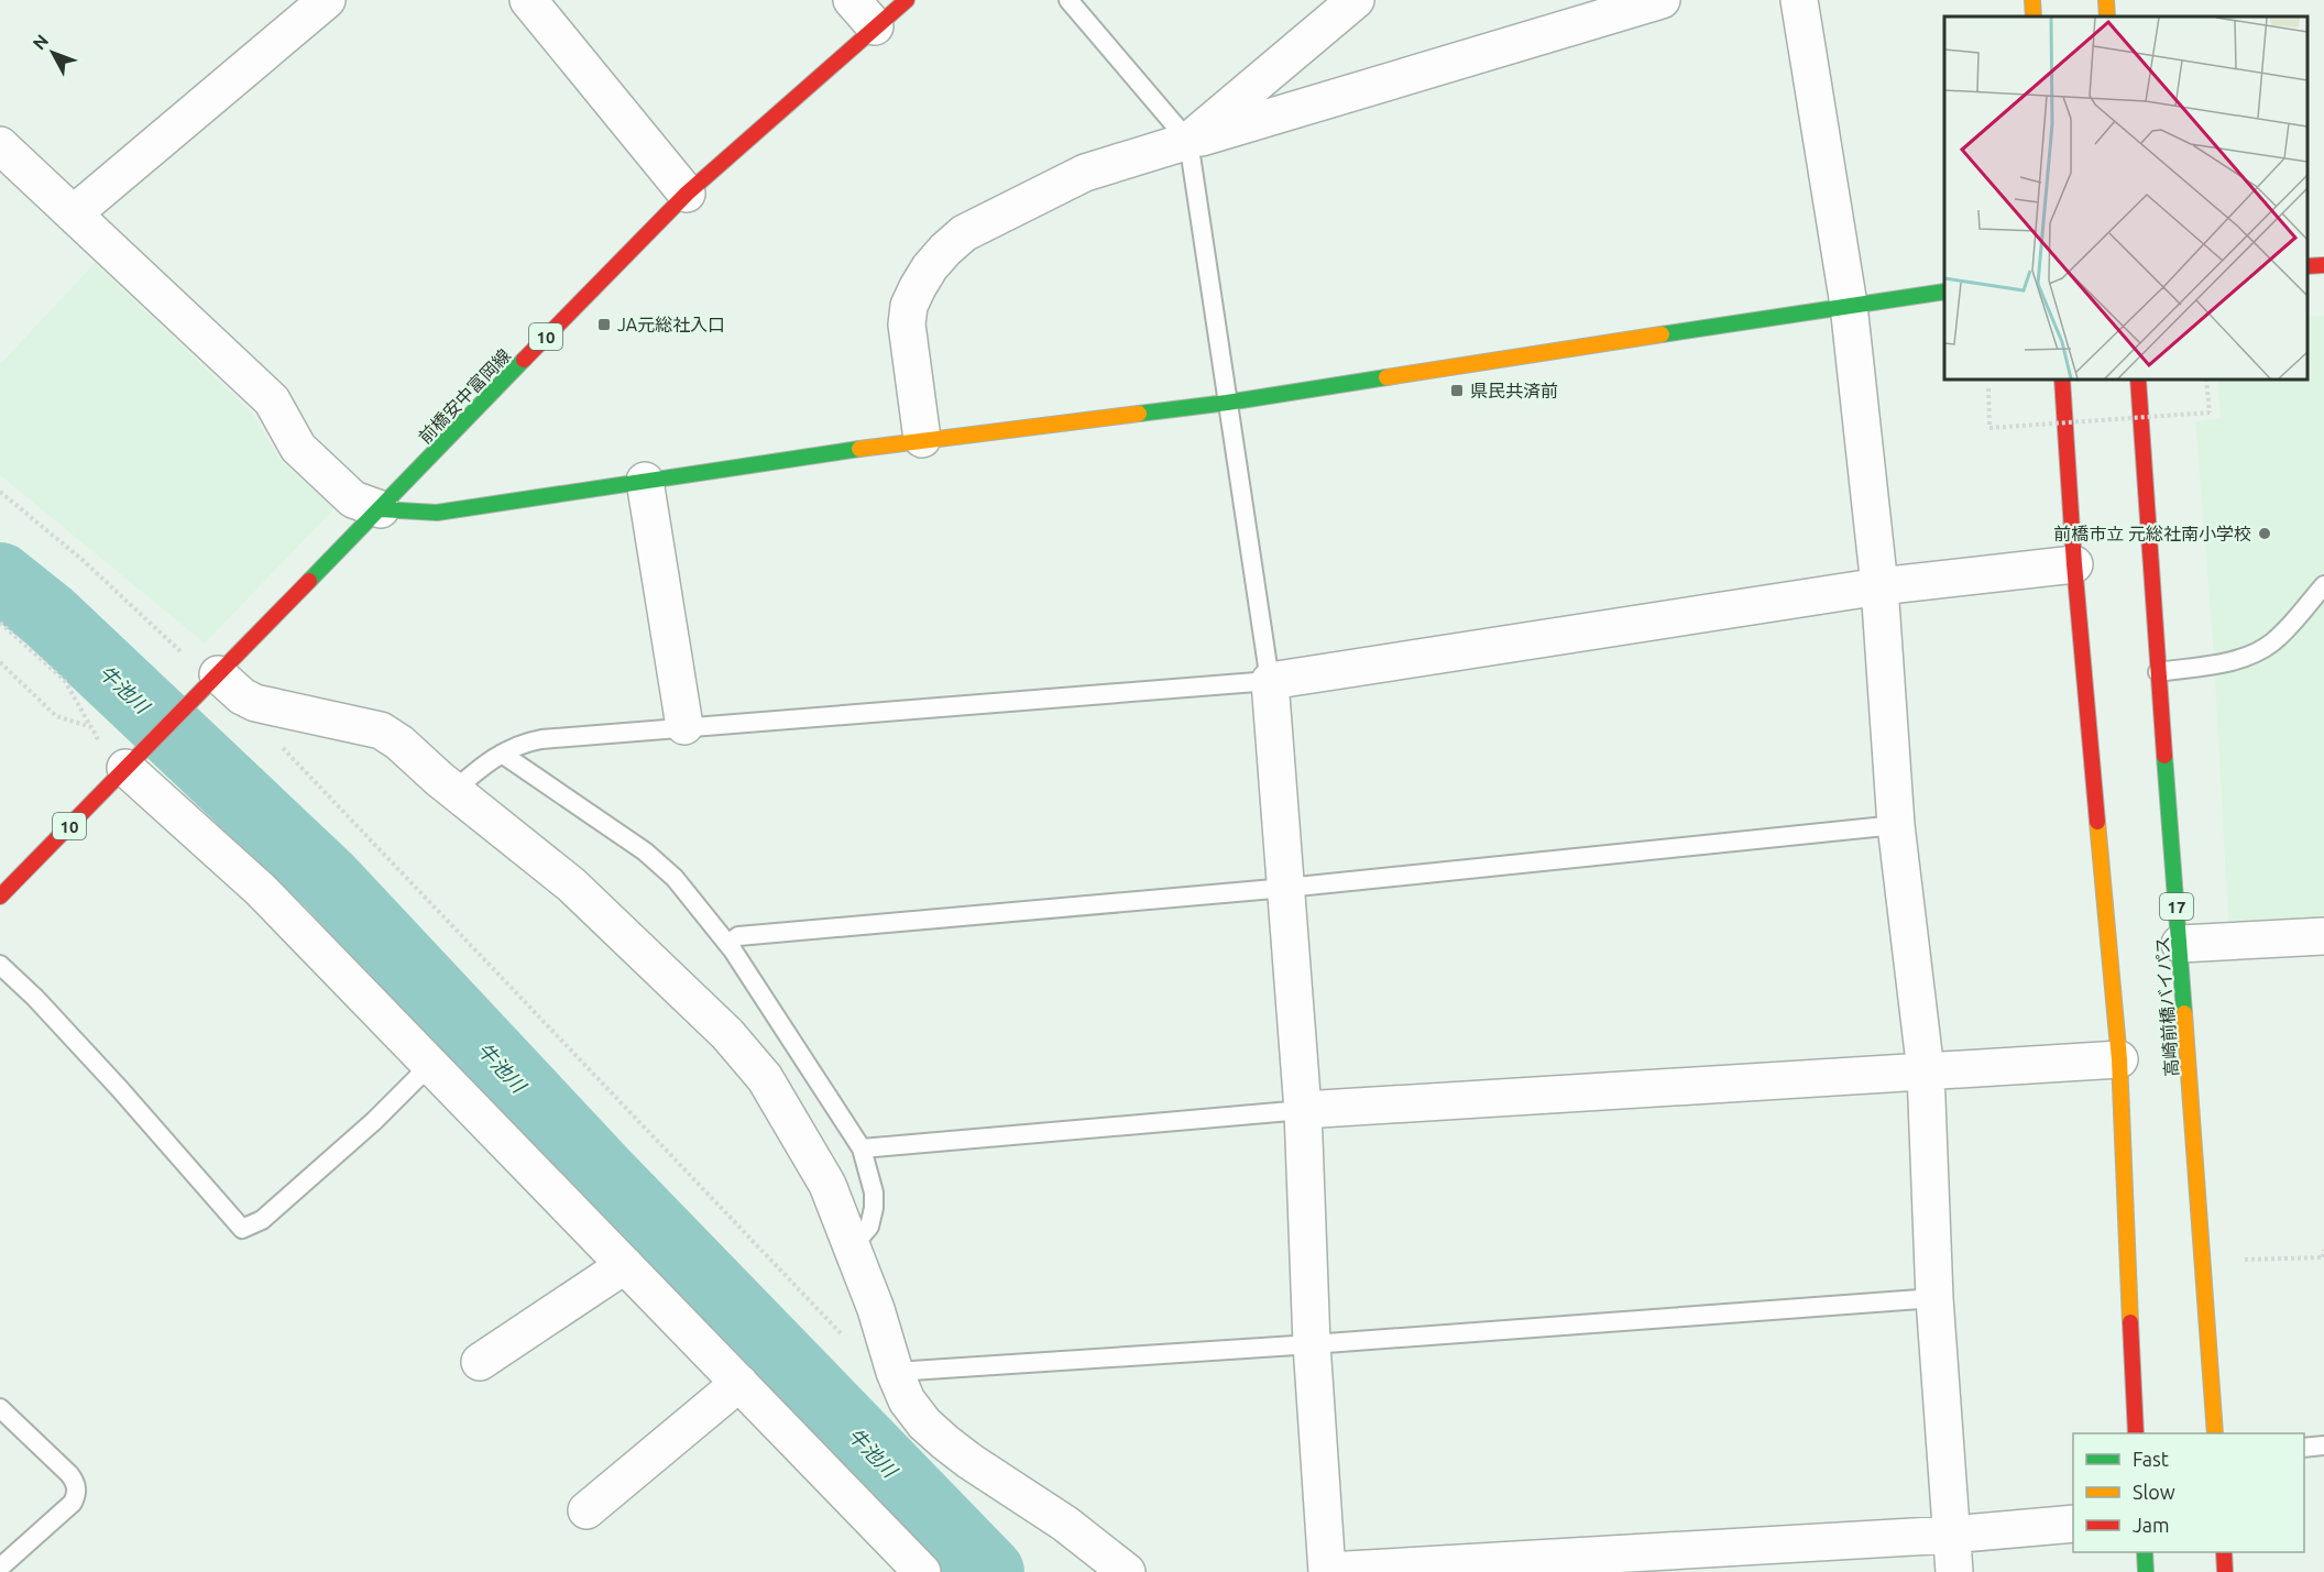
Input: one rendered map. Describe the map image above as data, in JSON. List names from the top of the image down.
{
  "streets": {
    "main road": [
      "10",
      "前橋安中富岡線",
      "17",
      "高崎前橋バイパス"
    ]
  },
  "crossings": [
    ["10", "前橋安中富岡線"]
  ],
  "water": ["牛池川"],
  "places": {
    "transit": ["JA元総社入口", "県民共済前"],
    "other": ["前橋市立 元総社南小学校"]
  },
  "legend": ["Fast", "Slow", "Jam"],
  "north": "top left"
}
